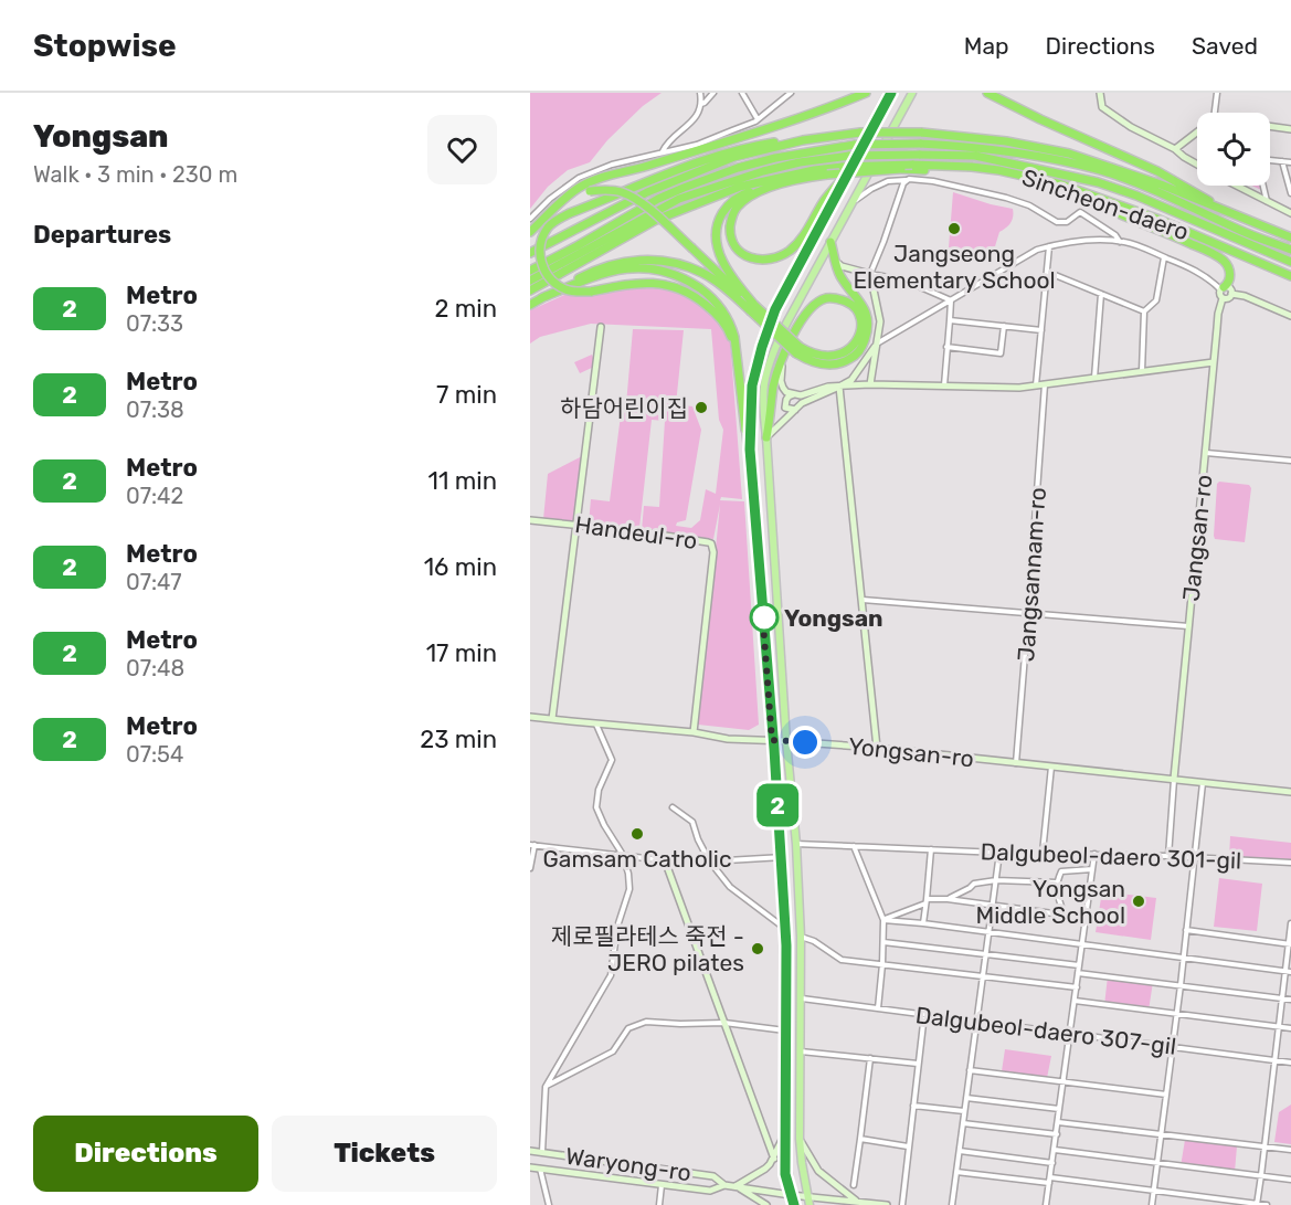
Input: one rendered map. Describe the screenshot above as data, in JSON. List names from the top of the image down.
{
  "streets": {
    "highway": ["Sincheon-daero"],
    "street": [
      "Handeul-ro",
      "Jangsan-ro",
      "Jangsannam-ro",
      "Yongsan-ro",
      "Dalgubeol-daero 301-gil",
      "Dalgubeol-daero 307-gil",
      "Waryong-ro"
    ]
  },
  "crossings": [
    ["Handeul-ro", "Yongsan-ro"],
    ["Jangsan-ro", "Yongsan-ro"],
    ["Jangsannam-ro", "Yongsan-ro"]
  ],
  "places": [
    "Jangseong Elementary School",
    "하담어린이집",
    "Yongsan",
    "Gamsam Catholic",
    "Yongsan Middle School",
    "제로필라테스 죽전 - JERO pilates"
  ],
  "lines": ["metro line 2"],
  "page": {
    "header": "Stopwise",
    "nav": ["Map", "Directions", "Saved"],
    "heading": [
      ["Yongsan", "Walk · 3 min · 230 m"],
      "Departures"
    ],
    "on_map": "2",
    "list": [
      {
        "mark": "2",
        "name": "Metro",
        "note": "07:33",
        "value": "2 min"
      },
      {
        "mark": "2",
        "name": "Metro",
        "note": "07:38",
        "value": "7 min"
      },
      {
        "mark": "2",
        "name": "Metro",
        "note": "07:42",
        "value": "11 min"
      },
      {
        "mark": "2",
        "name": "Metro",
        "note": "07:47",
        "value": "16 min"
      },
      {
        "mark": "2",
        "name": "Metro",
        "note": "07:48",
        "value": "17 min"
      },
      {
        "mark": "2",
        "name": "Metro",
        "note": "07:54",
        "value": "23 min"
      }
    ],
    "buttons": ["Directions", "Tickets"]
  }
}
